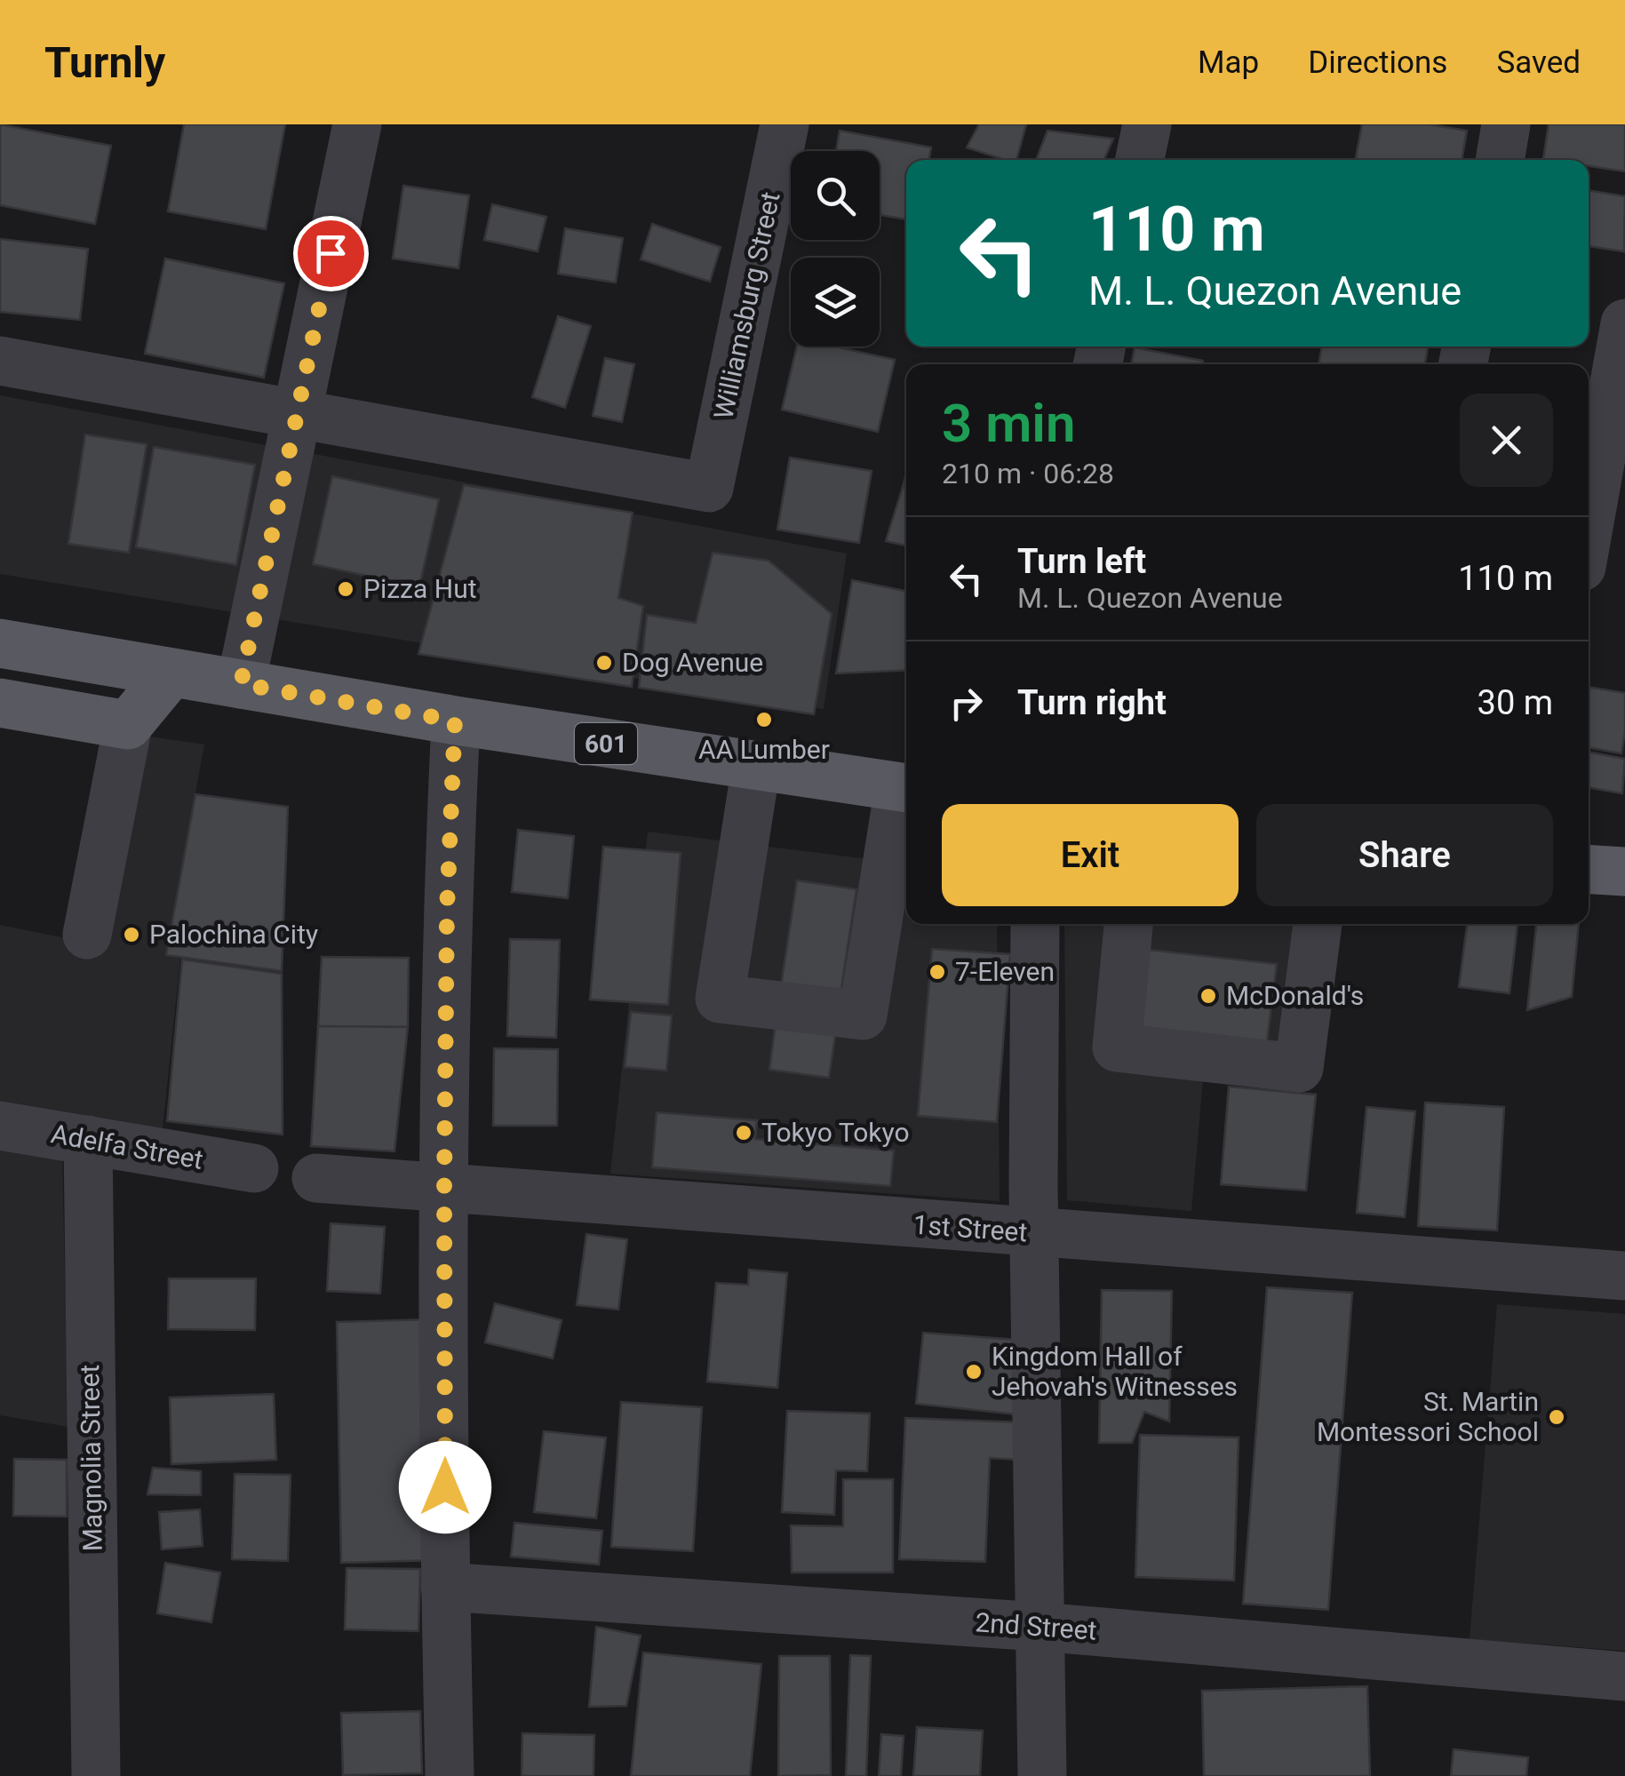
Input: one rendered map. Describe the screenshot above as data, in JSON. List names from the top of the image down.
{
  "streets": {
    "main road": ["601"],
    "street": [
      "Williamsburg Street",
      "Adelfa Street",
      "1st Street",
      "Magnolia Street",
      "2nd Street"
    ]
  },
  "crossings": [
    ["Adelfa Street", "Magnolia Street"]
  ],
  "places": [
    "Pizza Hut",
    "Dog Avenue",
    "AA Lumber",
    "Palochina City",
    "7-Eleven",
    "McDonald's",
    "Tokyo Tokyo",
    "Kingdom Hall of Jehovah's Witnesses",
    "St. Martin Montessori School"
  ],
  "page": {
    "header": "Turnly",
    "nav": ["Map", "Directions", "Saved"],
    "turn": ["110 m", "M. L. Quezon Avenue"],
    "heading": ["3 min", "210 m · 06:28"],
    "list": [
      {
        "name": "Turn left",
        "note": "M. L. Quezon Avenue",
        "value": "110 m"
      },
      {
        "name": "Turn right",
        "value": "30 m"
      }
    ],
    "buttons": ["Exit", "Share"]
  }
}
